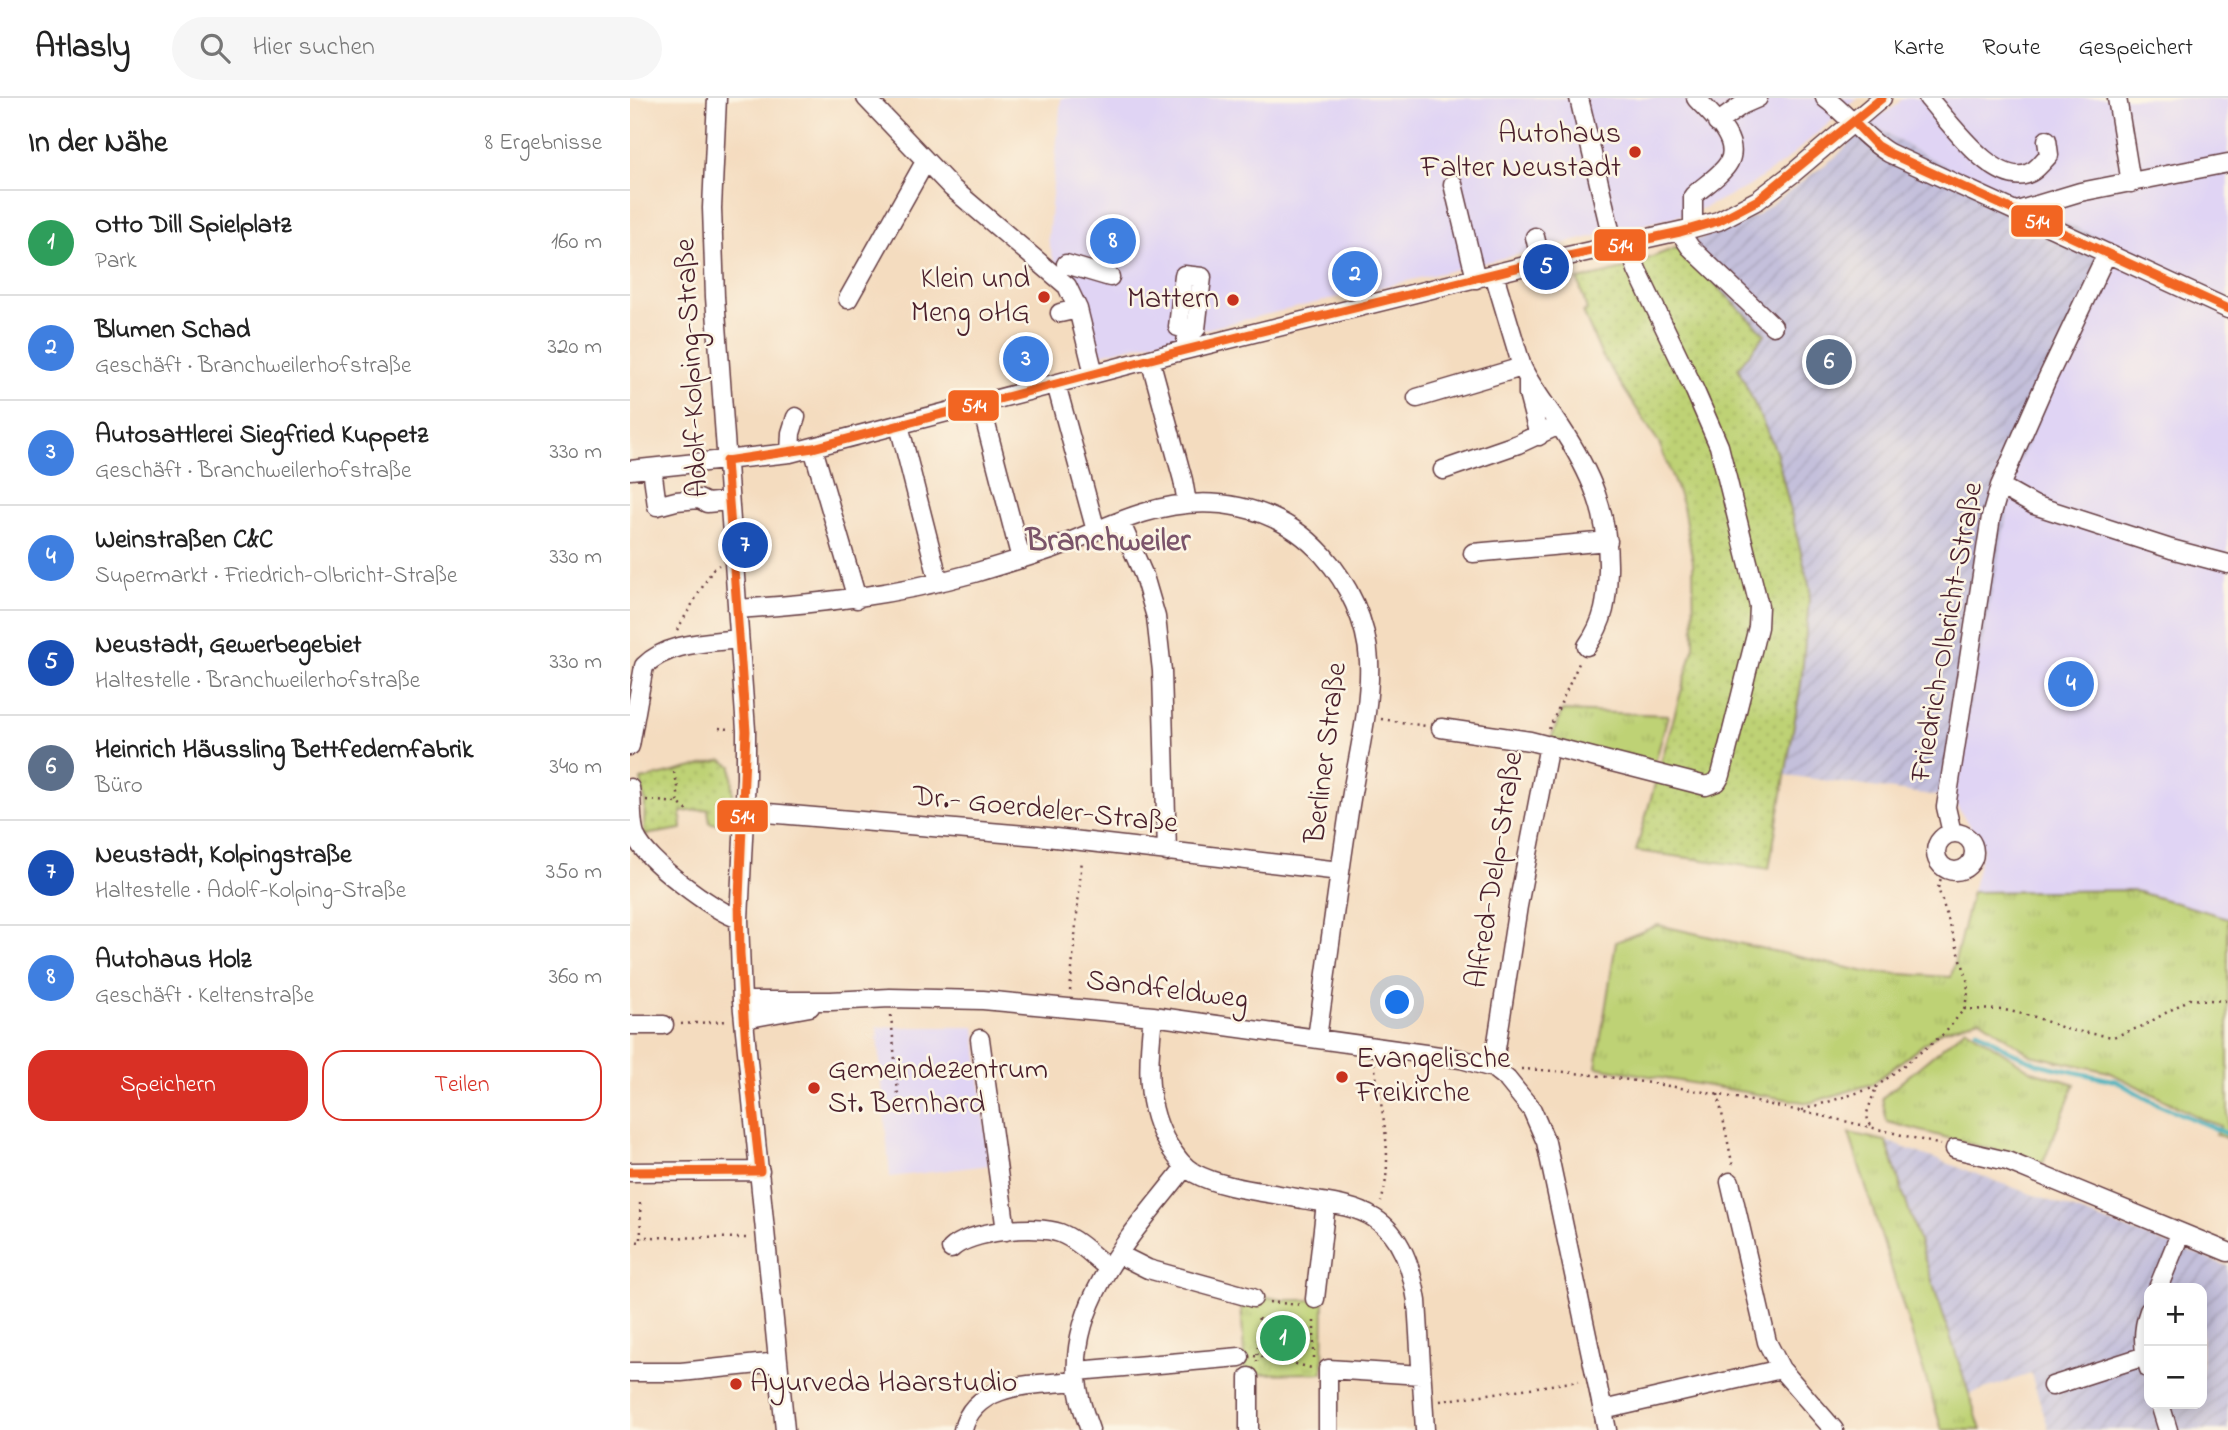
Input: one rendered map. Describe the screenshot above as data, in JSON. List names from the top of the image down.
{
  "streets": {
    "street": [
      "Adolf-Kolping-Straße",
      "Friedrich-Olbricht-Straße",
      "Berliner Straße",
      "Dr.- Goerdeler-Straße",
      "Alfred-Delp-Straße",
      "Sandfeldweg"
    ]
  },
  "crossings": [
    ["Adolf-Kolping-Straße", "Berliner Straße"],
    ["Adolf-Kolping-Straße", "Dr.- Goerdeler-Straße"],
    ["Adolf-Kolping-Straße", "Sandfeldweg"],
    ["Berliner Straße", "Dr.- Goerdeler-Straße"],
    ["Berliner Straße", "Sandfeldweg"],
    ["Alfred-Delp-Straße", "Sandfeldweg"]
  ],
  "districts": ["Branchweiler"],
  "places": [
    "Autohaus Falter Neustadt",
    "Klein und Meng oHG",
    "Mattern",
    "Evangelische Freikirche",
    "Gemeindezentrum St. Bernhard",
    "Ayurveda Haarstudio"
  ],
  "lines": ["transit line 514"],
  "page": {
    "header": "Atlasly",
    "search": "Hier suchen",
    "nav": ["Karte", "Route", "Gespeichert"],
    "heading": ["In der Nähe", "8 Ergebnisse"],
    "list": [
      {
        "mark": "1",
        "name": "Otto Dill Spielplatz",
        "note": "Park",
        "value": "160 m"
      },
      {
        "mark": "2",
        "name": "Blumen Schad",
        "note": "Geschäft · Branchweilerhofstraße",
        "value": "320 m"
      },
      {
        "mark": "3",
        "name": "Autosattlerei Siegfried Kuppetz",
        "note": "Geschäft · Branchweilerhofstraße",
        "value": "330 m"
      },
      {
        "mark": "4",
        "name": "Weinstraßen C&C",
        "note": "Supermarkt · Friedrich-Olbricht-Straße",
        "value": "330 m"
      },
      {
        "mark": "5",
        "name": "Neustadt, Gewerbegebiet",
        "note": "Haltestelle · Branchweilerhofstraße",
        "value": "330 m"
      },
      {
        "mark": "6",
        "name": "Heinrich Häussling Bettfedernfabrik",
        "note": "Büro",
        "value": "340 m"
      },
      {
        "mark": "7",
        "name": "Neustadt, Kolpingstraße",
        "note": "Haltestelle · Adolf-Kolping-Straße",
        "value": "350 m"
      },
      {
        "mark": "8",
        "name": "Autohaus Holz",
        "note": "Geschäft · Keltenstraße",
        "value": "360 m"
      }
    ],
    "pins": [
      "8",
      "5",
      "2",
      "3",
      "6",
      "7",
      "4",
      "1"
    ],
    "buttons": ["Speichern", "Teilen"],
    "map_buttons": ["+", "−"]
  }
}
